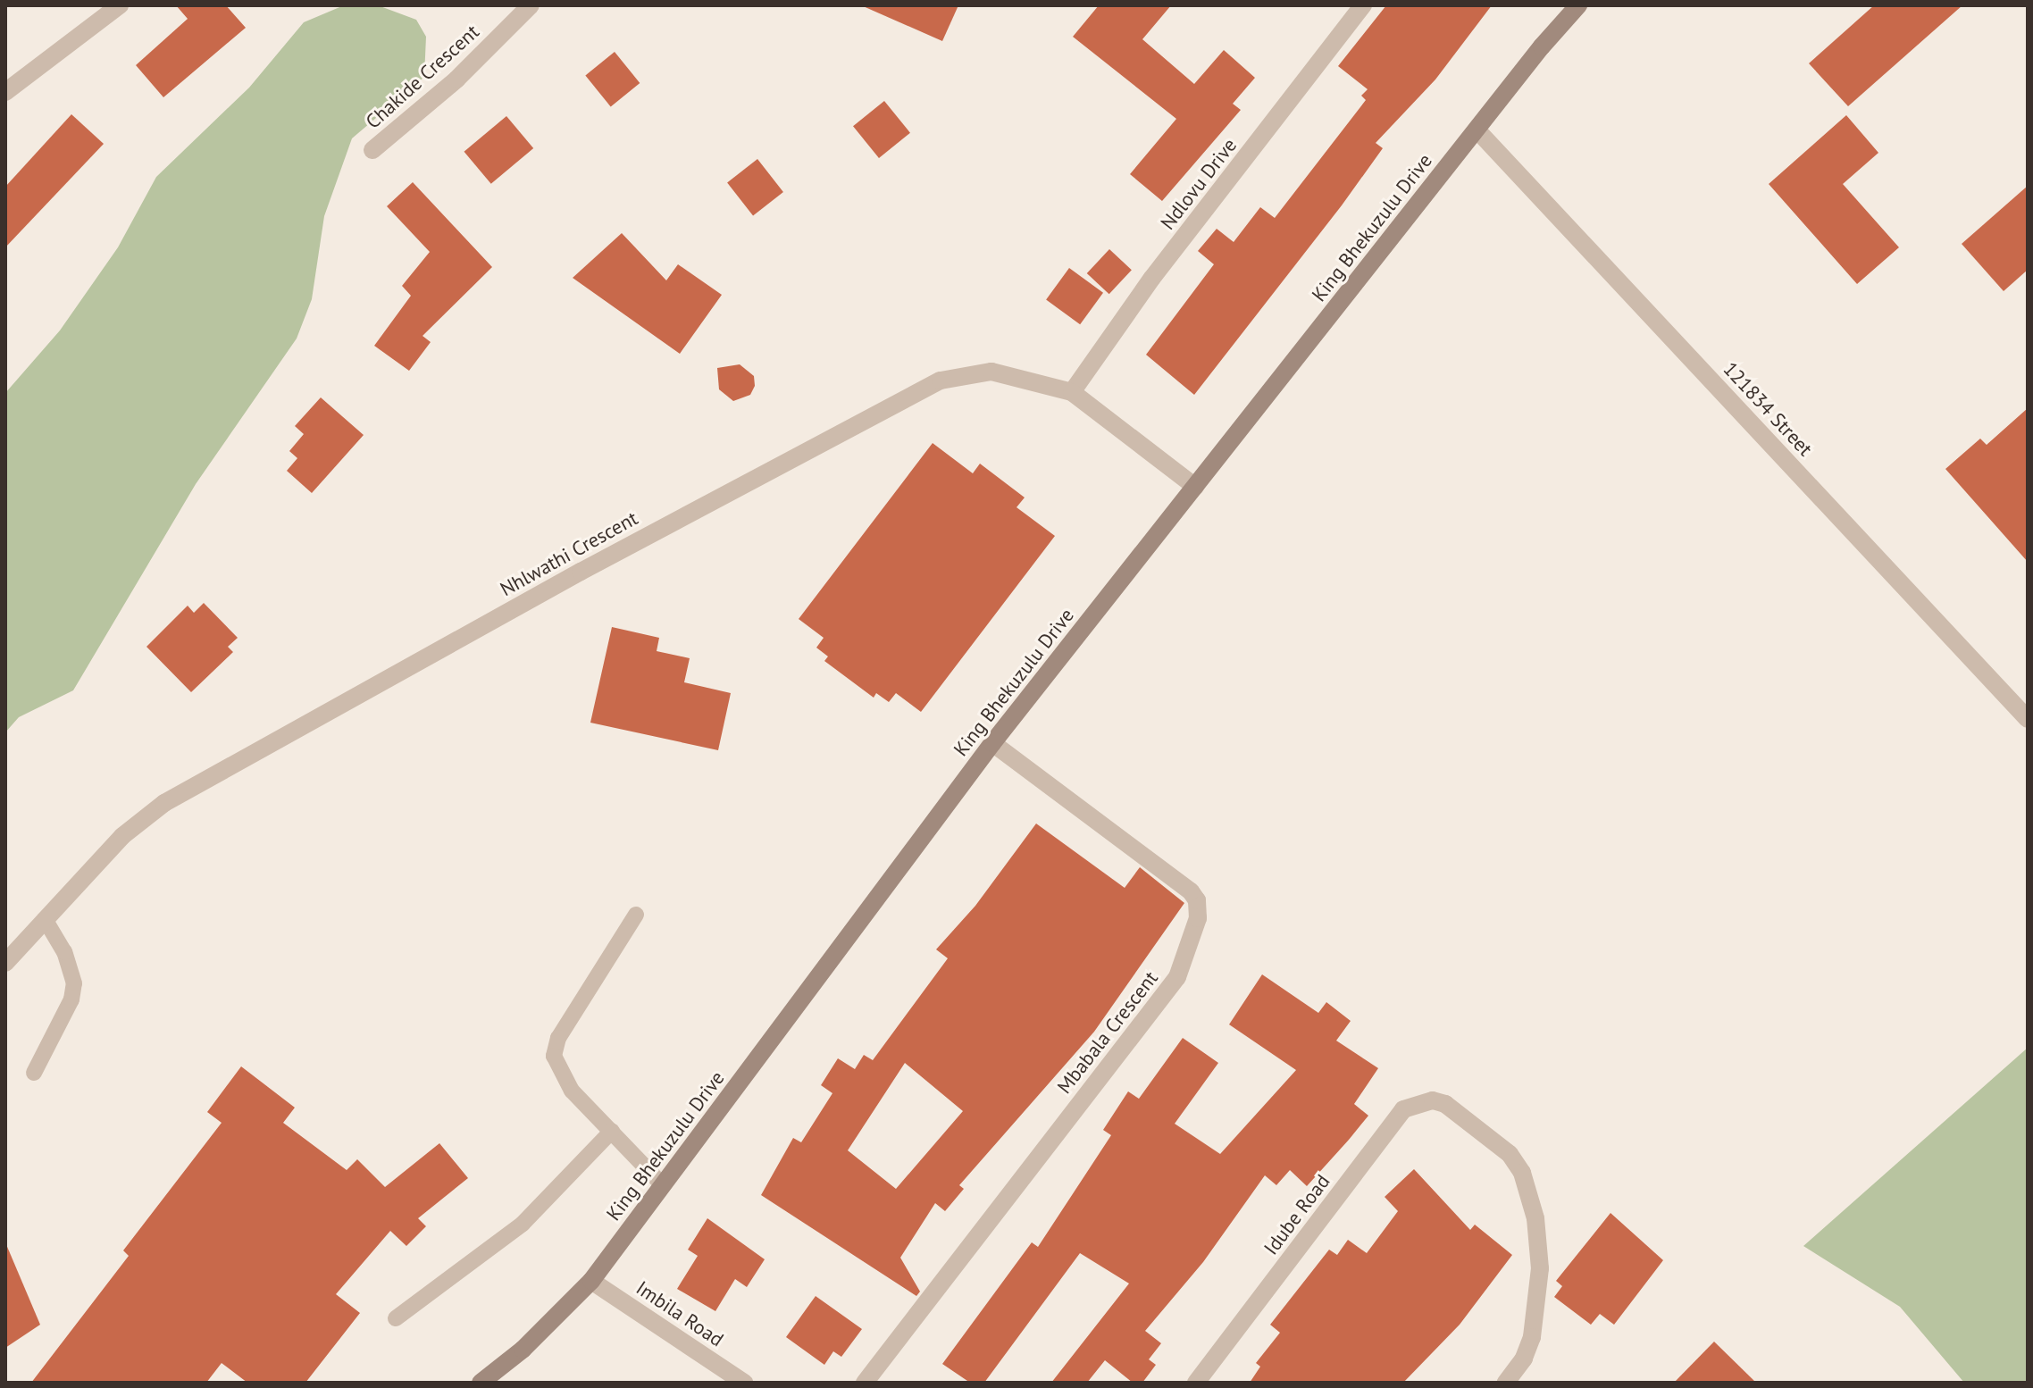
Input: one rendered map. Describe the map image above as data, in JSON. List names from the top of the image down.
{
  "streets": {
    "street": [
      "Chakide Crescent",
      "Ndlovu Drive",
      "King Bhekuzulu Drive",
      "121834 Street",
      "Nhlwathi Crescent",
      "Mbabala Crescent",
      "Idube Road",
      "Imbila Road"
    ]
  },
  "crossings": [
    ["Ndlovu Drive", "Nhlwathi Crescent"],
    ["King Bhekuzulu Drive", "121834 Street"],
    ["King Bhekuzulu Drive", "Nhlwathi Crescent"],
    ["King Bhekuzulu Drive", "Mbabala Crescent"],
    ["King Bhekuzulu Drive", "Imbila Road"]
  ]
}
